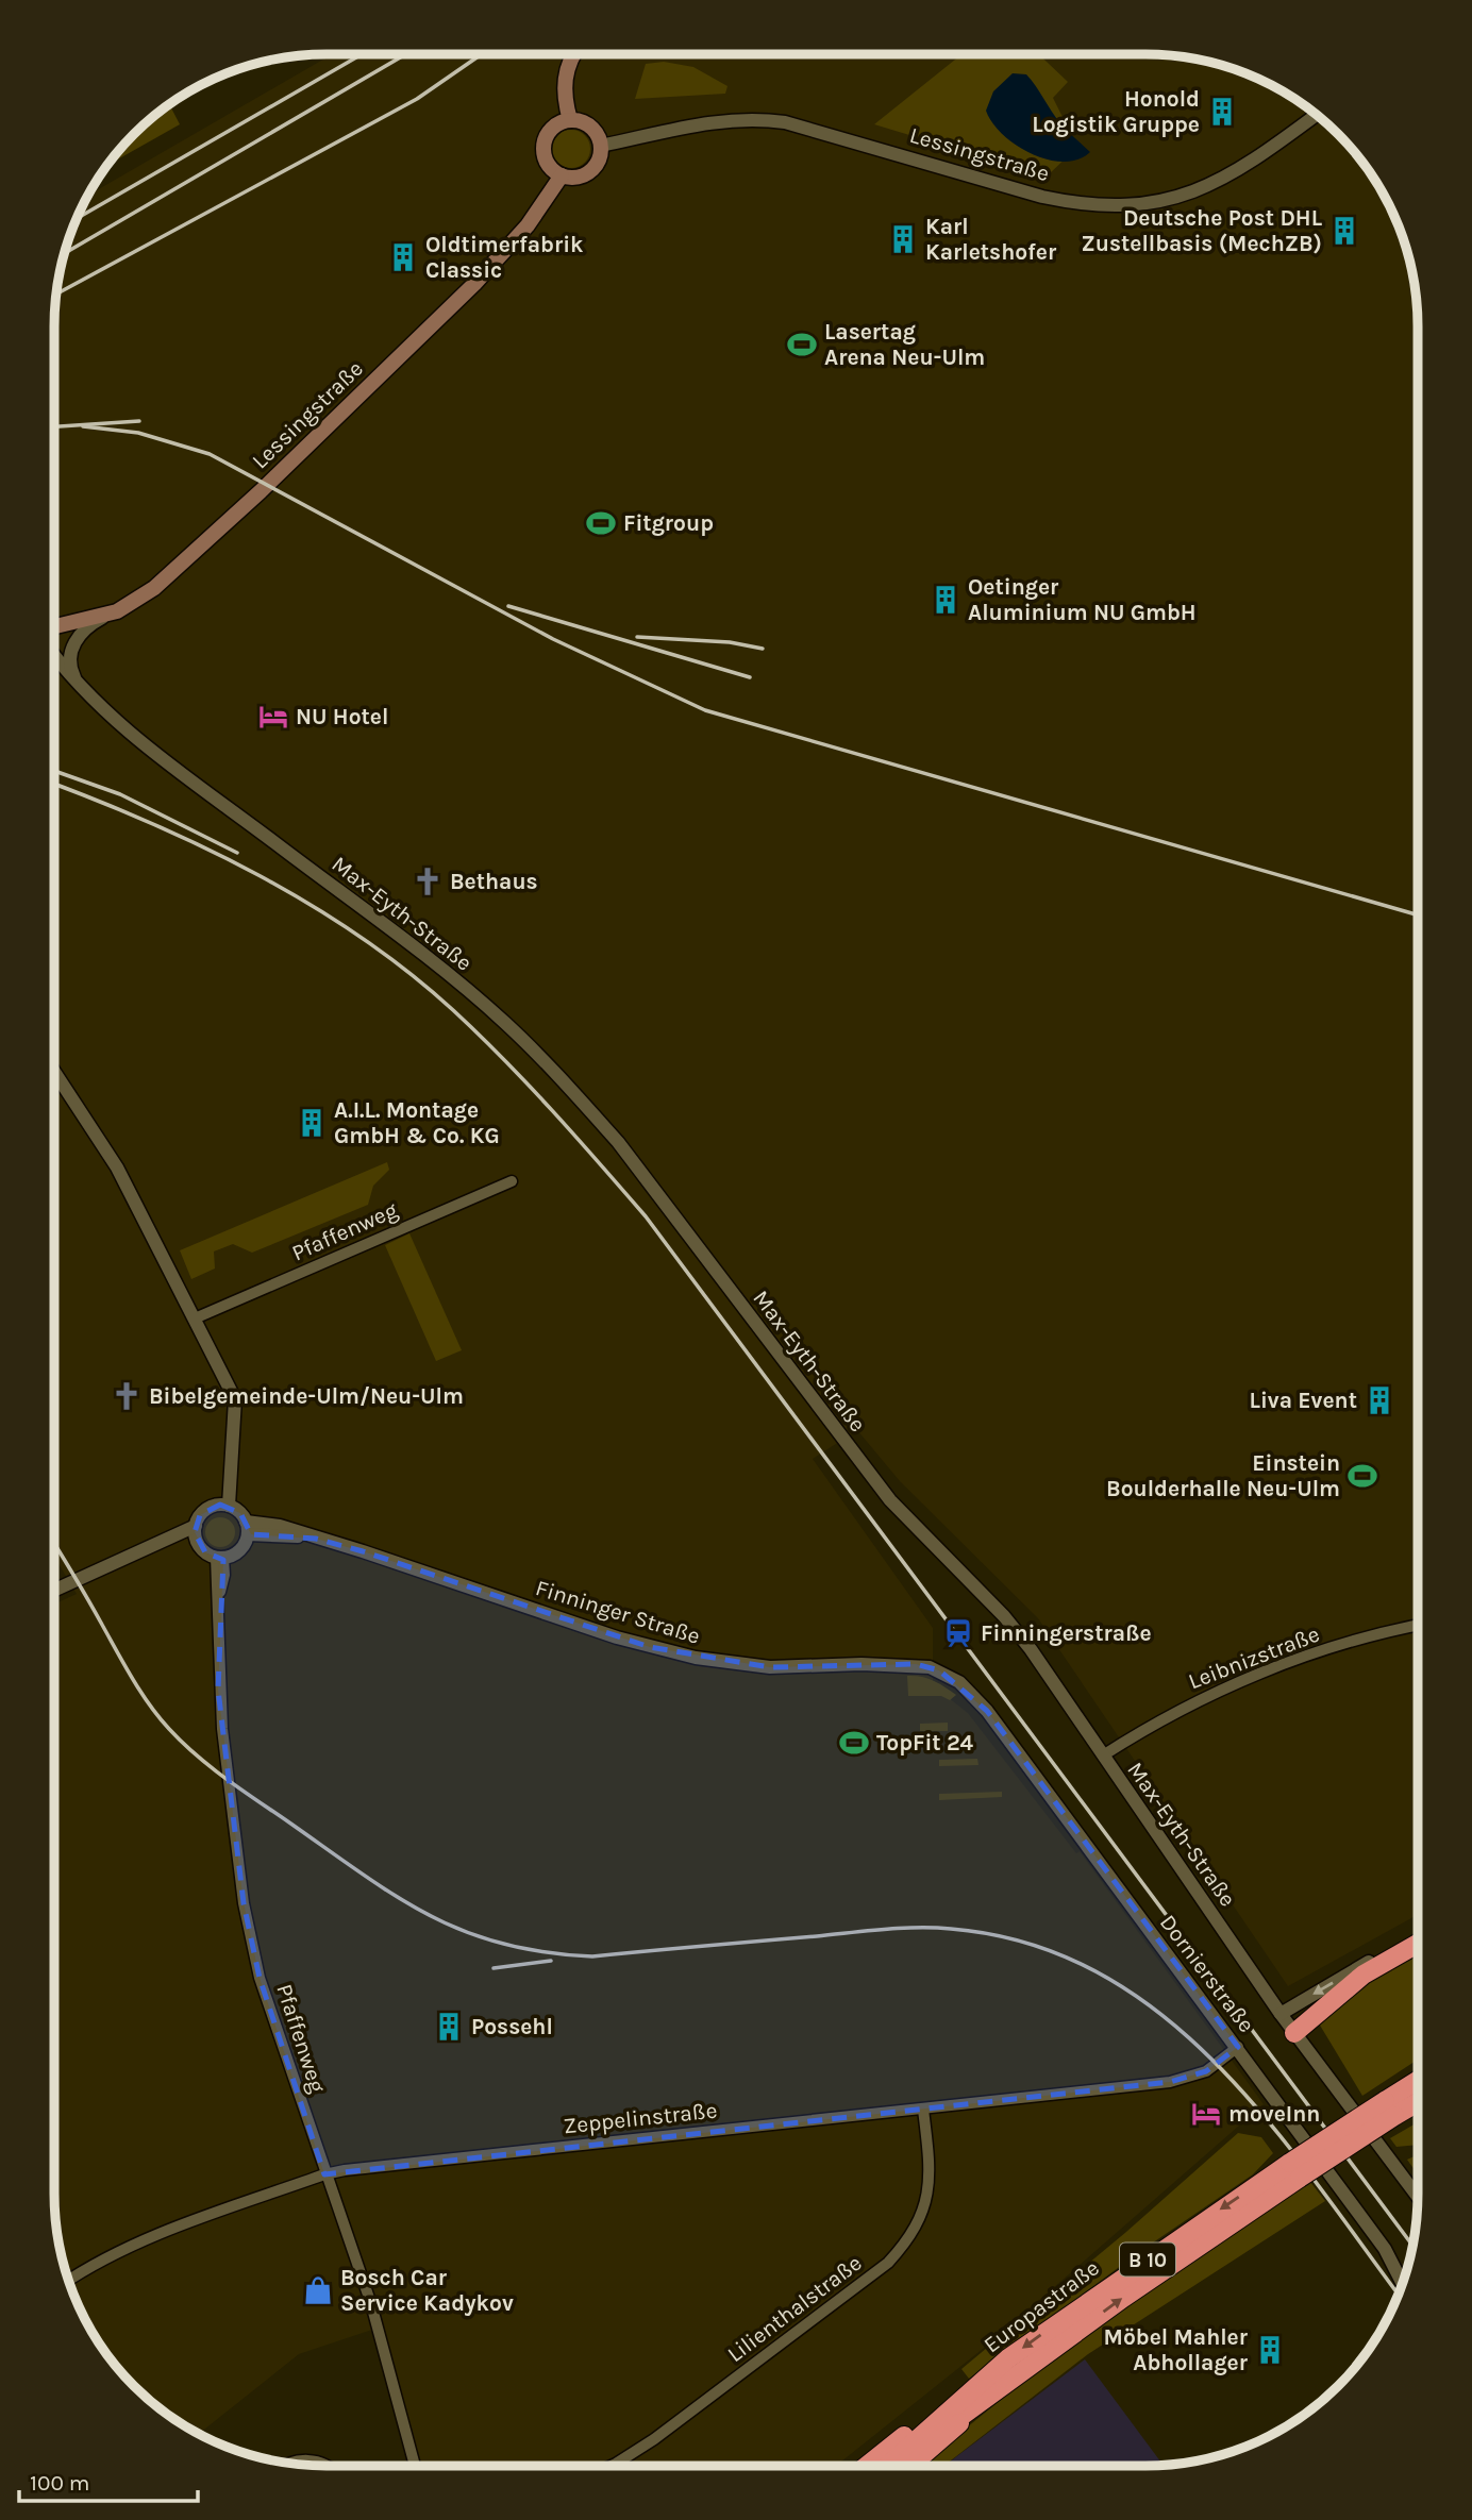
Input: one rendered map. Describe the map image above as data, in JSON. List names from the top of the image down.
{
  "streets": {
    "highway": ["B 10", "Europastraße"],
    "main road": ["Lessingstraße"],
    "street": [
      "Max-Eyth-Straße",
      "Pfaffenweg",
      "Finninger Straße",
      "Leibnizstraße",
      "Dornierstraße",
      "Zeppelinstraße",
      "Lilienthalstraße"
    ]
  },
  "crossings": [
    ["Max-Eyth-Straße", "Leibnizstraße"],
    ["Pfaffenweg", "Finninger Straße"],
    ["Pfaffenweg", "Zeppelinstraße"],
    ["Finninger Straße", "Dornierstraße"],
    ["Dornierstraße", "Zeppelinstraße"],
    ["Zeppelinstraße", "Lilienthalstraße"]
  ],
  "places": {
    "building": [
      "Honold Logistik Gruppe",
      "Deutsche Post DHL Zustellbasis (MechZB)",
      "Karl Karletshofer",
      "Oldtimerfabrik Classic",
      "Oetinger Aluminium NU GmbH",
      "A.I.L. Montage GmbH & Co. KG",
      "Liva Event",
      "Possehl",
      "Möbel Mahler Abhollager"
    ],
    "sports": [
      "Lasertag Arena Neu-Ulm",
      "Fitgroup",
      "Einstein Boulderhalle Neu-Ulm",
      "TopFit 24"
    ],
    "hotel": ["NU Hotel", "moveInn"],
    "church": ["Bethaus", "Bibelgemeinde-Ulm/Neu-Ulm"],
    "station": ["Finningerstraße"],
    "shop": ["Bosch Car Service Kadykov"]
  },
  "scale_bar": "100 m"
}
